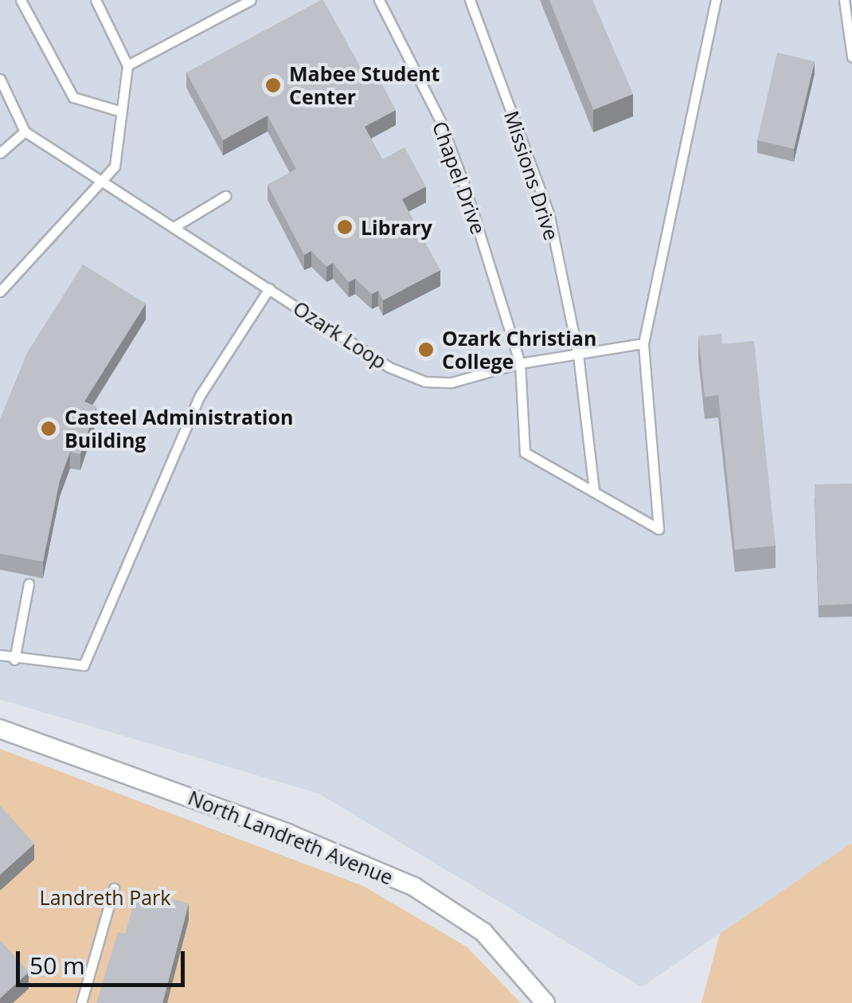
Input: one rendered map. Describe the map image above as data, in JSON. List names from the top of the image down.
{
  "streets": {
    "street": ["North Landreth Avenue"],
    "lane": ["Missions Drive", "Chapel Drive", "Ozark Loop"]
  },
  "crossings": [
    ["Missions Drive", "Chapel Drive"],
    ["Missions Drive", "Ozark Loop"],
    ["Chapel Drive", "Ozark Loop"]
  ],
  "parks": ["Landreth Park"],
  "places": [
    "Mabee Student Center",
    "Library",
    "Ozark Christian College",
    "Casteel Administration Building"
  ],
  "scale_bar": "50 m"
}
